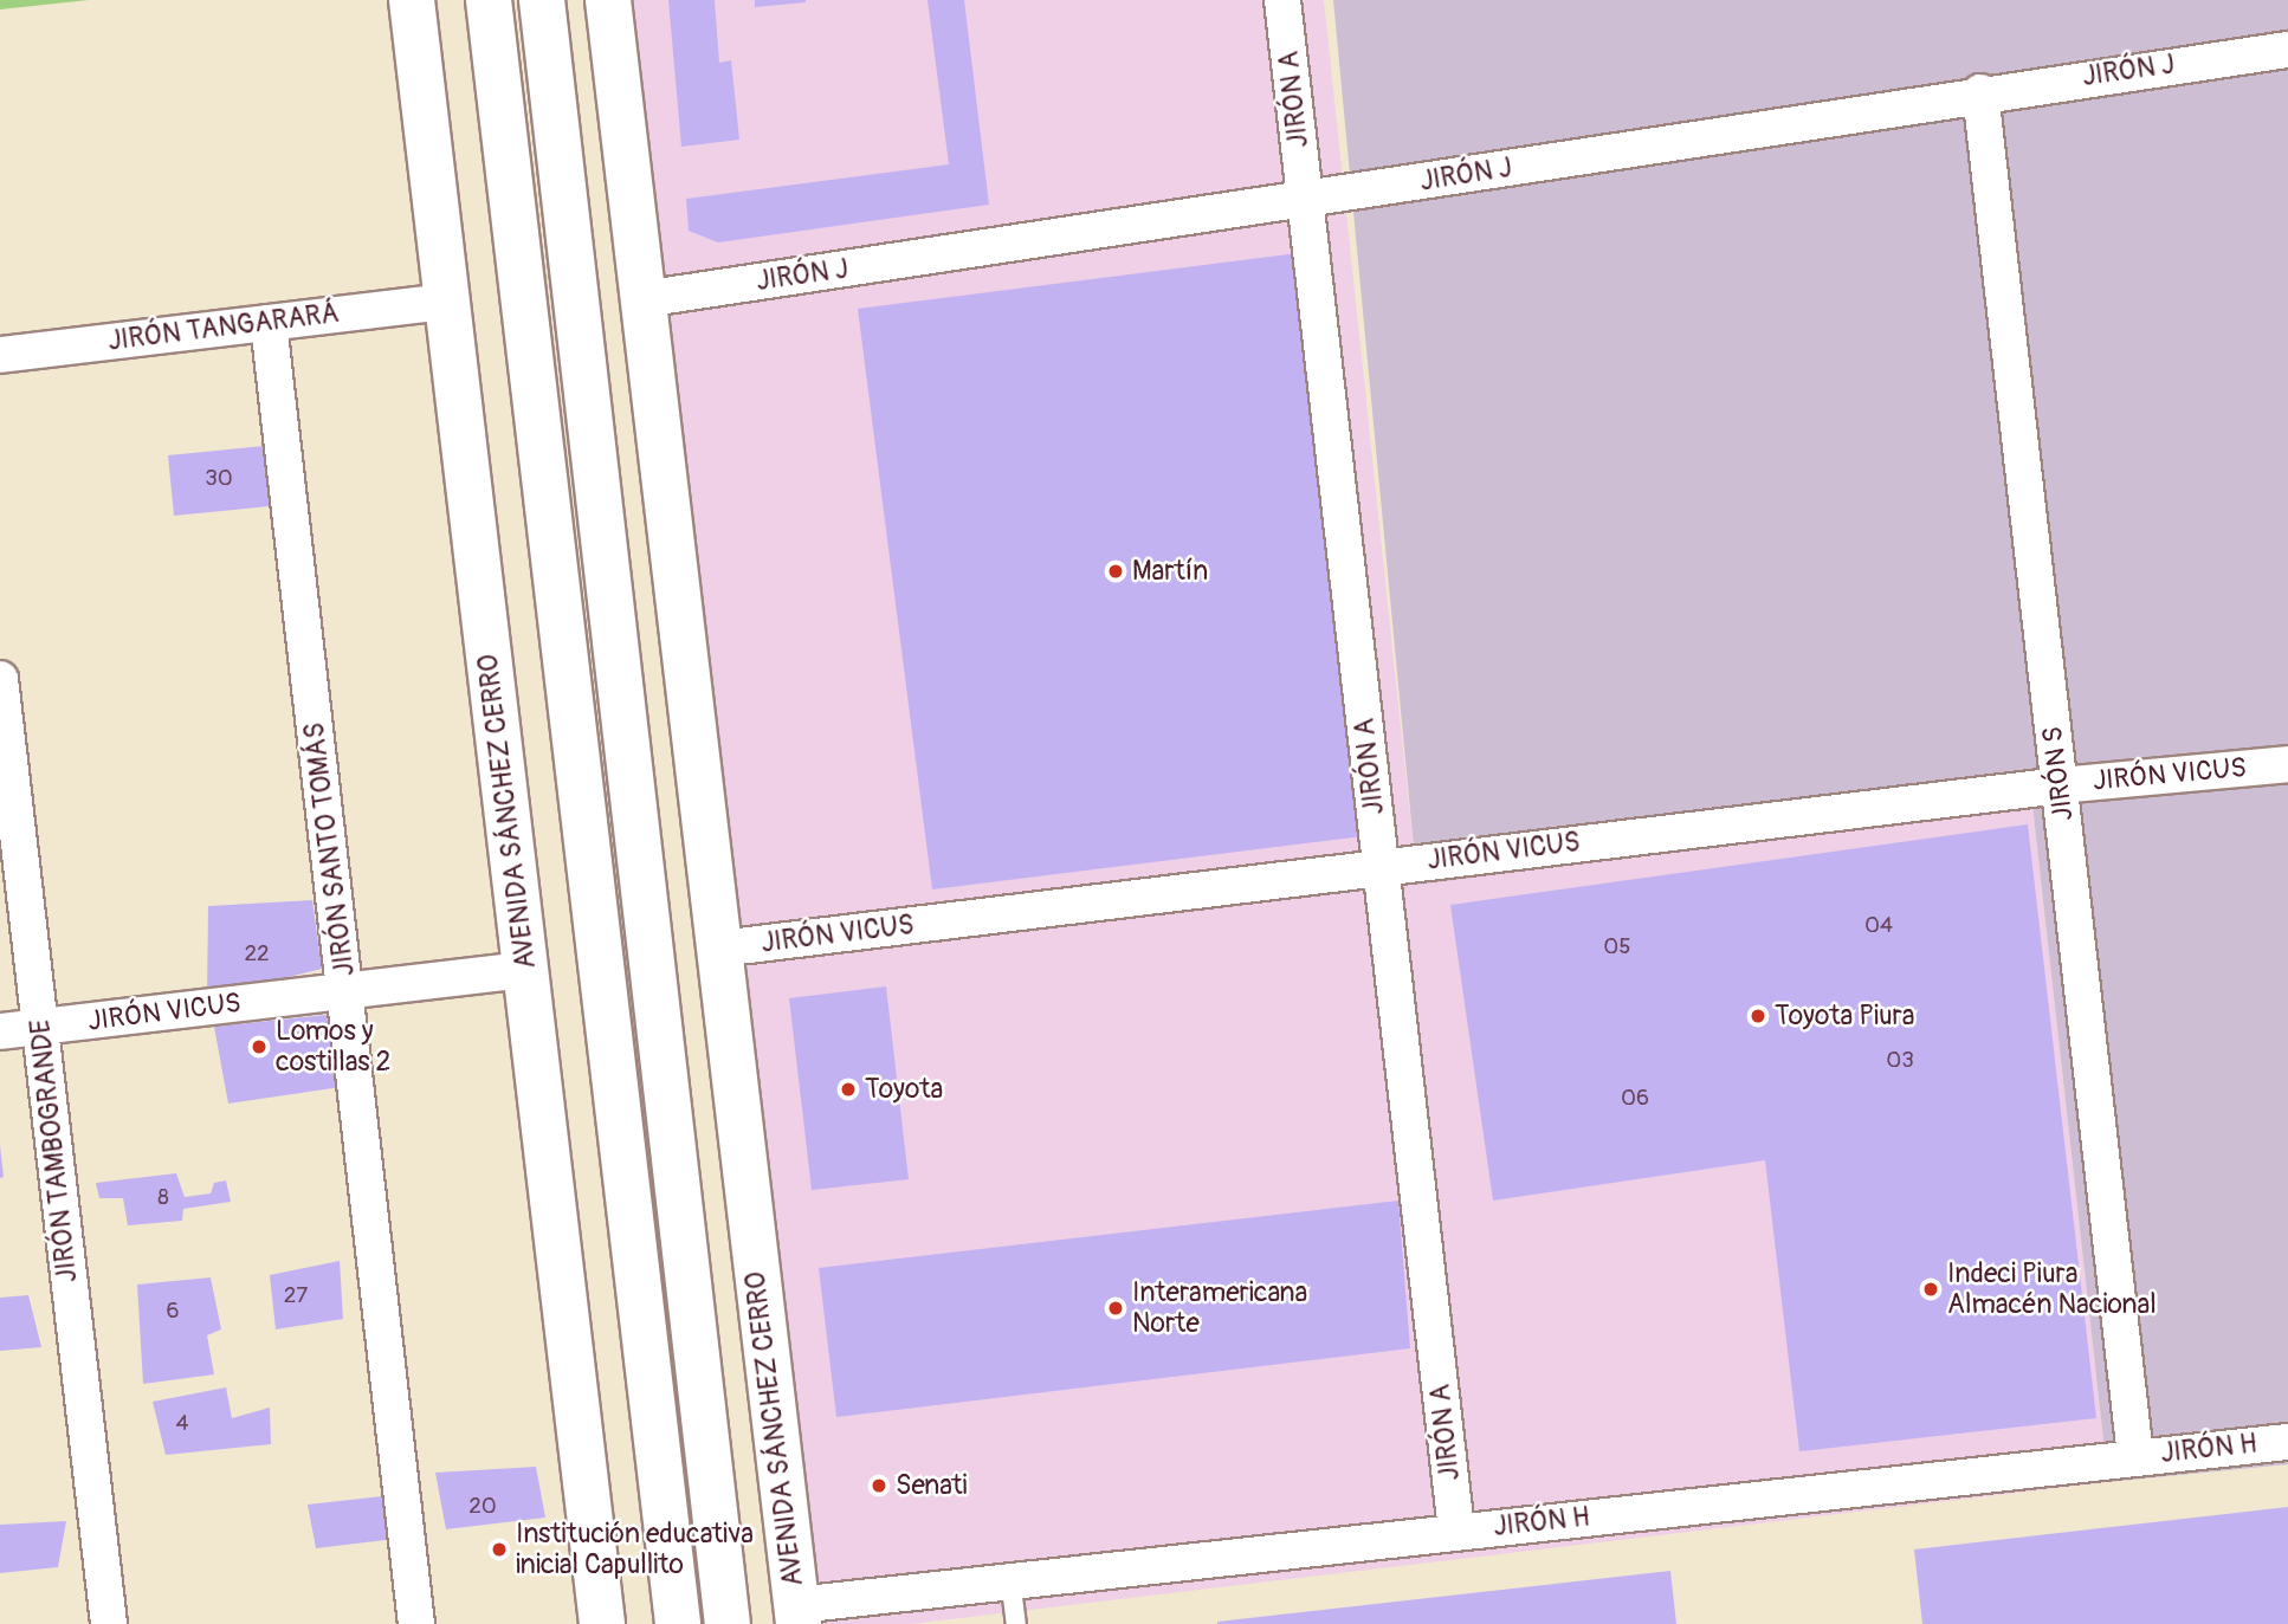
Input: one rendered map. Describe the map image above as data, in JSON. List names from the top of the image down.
{
  "streets": {
    "main road": ["AVENIDA SÁNCHEZ CERRO"],
    "street": [
      "JIRÓN J",
      "JIRÓN A",
      "JIRÓN TANGARARÁ",
      "JIRÓN S",
      "JIRÓN VICUS",
      "JIRÓN SANTO TOMÁS",
      "JIRÓN TAMBOGRANDE",
      "JIRÓN H"
    ]
  },
  "crossings": [
    ["JIRÓN J", "JIRÓN A"],
    ["JIRÓN J", "JIRÓN S"],
    ["JIRÓN J", "AVENIDA SÁNCHEZ CERRO"],
    ["JIRÓN A", "JIRÓN VICUS"],
    ["JIRÓN A", "JIRÓN H"],
    ["JIRÓN TANGARARÁ", "AVENIDA SÁNCHEZ CERRO"],
    ["JIRÓN TANGARARÁ", "JIRÓN SANTO TOMÁS"],
    ["JIRÓN S", "JIRÓN VICUS"],
    ["JIRÓN S", "JIRÓN H"],
    ["JIRÓN VICUS", "AVENIDA SÁNCHEZ CERRO"],
    ["JIRÓN VICUS", "JIRÓN SANTO TOMÁS"],
    ["JIRÓN VICUS", "JIRÓN TAMBOGRANDE"],
    ["AVENIDA SÁNCHEZ CERRO", "JIRÓN H"]
  ],
  "places": [
    "Martín",
    "Toyota Piura",
    "Lomos y costillas 2",
    "Toyota",
    "Indeci Piura Almacén Nacional",
    "Interamericana Norte",
    "Senati",
    "Institución educativa inicial Capullito"
  ],
  "house_numbers": [
    "30",
    "04",
    "05",
    "22",
    "03",
    "06",
    "8",
    "27",
    "6",
    "4",
    "20"
  ]
}
